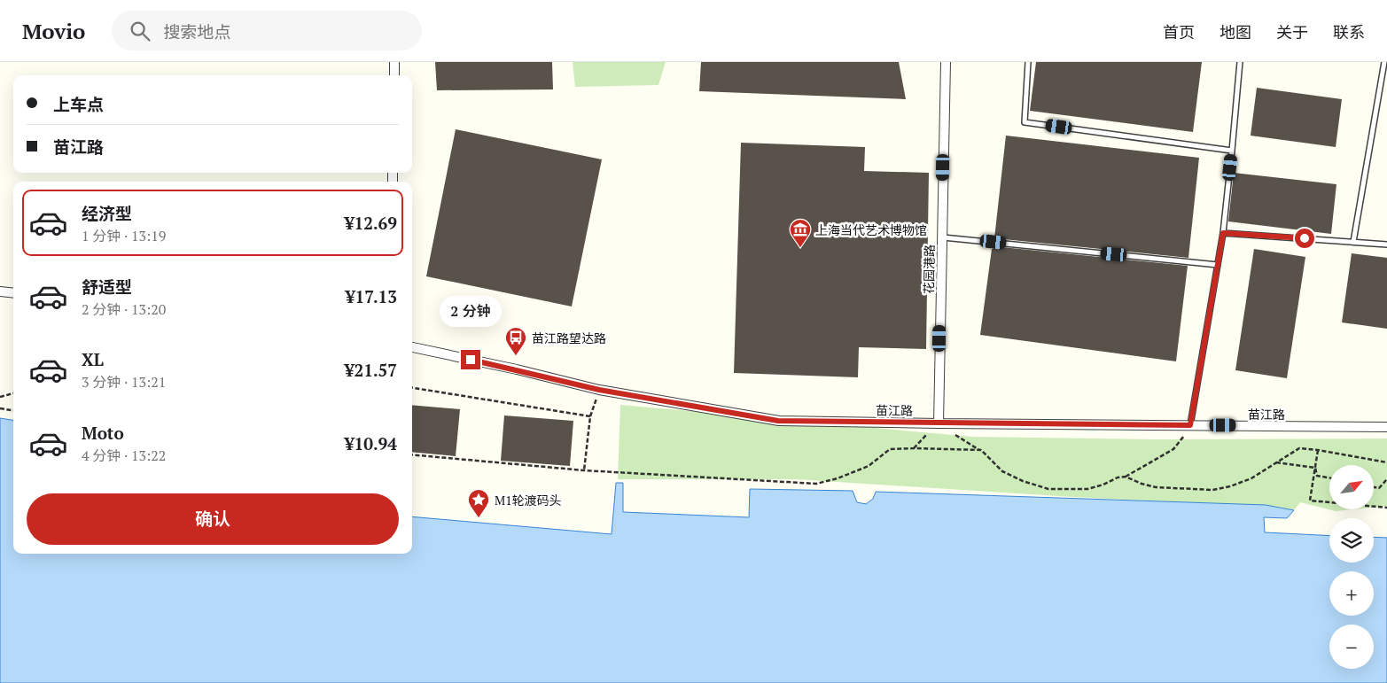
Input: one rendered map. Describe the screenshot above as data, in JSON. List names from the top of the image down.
{
  "streets": {
    "street": ["花园港路", "苗江路"]
  },
  "crossings": [
    ["花园港路", "苗江路"]
  ],
  "places": {
    "museum": ["上海当代艺术博物馆"],
    "bus stop": ["苗江路望达路"],
    "place": ["M1轮渡码头"]
  },
  "north": "top right",
  "page": {
    "header": "Movio",
    "search": "搜索地点",
    "nav": [
      "首页",
      "地图",
      "关于",
      "联系"
    ],
    "banner": ["上车点", "苗江路"],
    "list": [
      {
        "name": "经济型",
        "note": "1 分钟 · 13:19",
        "value": "¥12.69"
      },
      {
        "name": "舒适型",
        "note": "2 分钟 · 13:20",
        "value": "¥17.13"
      },
      {
        "name": "XL",
        "note": "3 分钟 · 13:21",
        "value": "¥21.57"
      },
      {
        "name": "Moto",
        "note": "4 分钟 · 13:22",
        "value": "¥10.94"
      }
    ],
    "bubble": "2 分钟",
    "map_buttons": ["+", "−"],
    "buttons": "确认"
  }
}
